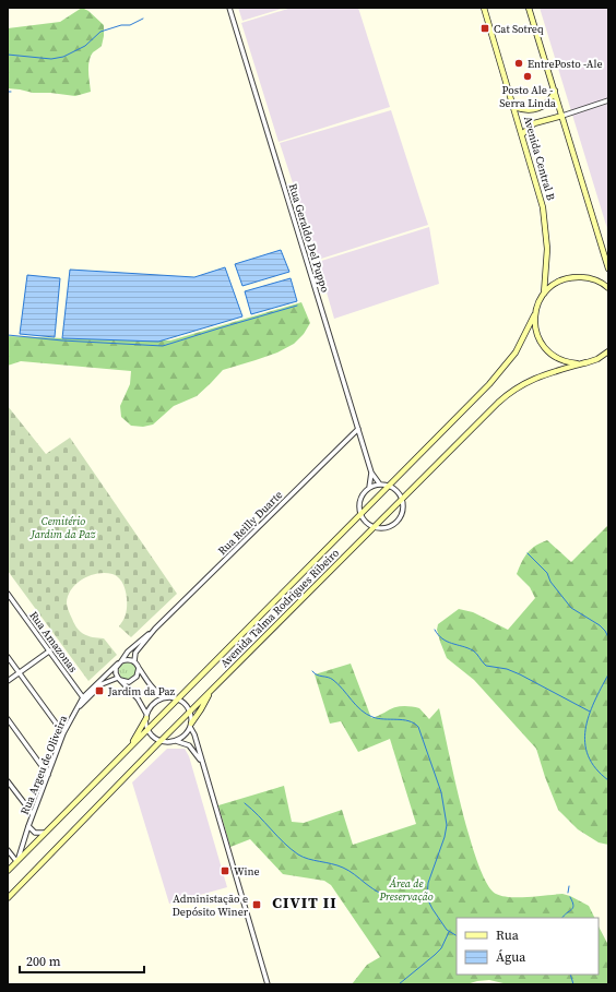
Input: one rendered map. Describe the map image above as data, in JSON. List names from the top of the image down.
{
  "streets": {
    "main road": ["Avenida Central B", "Avenida Talma Rodrigues Ribeiro"],
    "street": [
      "Rua Geraldo Del Puppo",
      "Rua Reilly Duarte",
      "Rua Amazonas",
      "Rua Argeu de Oliveira"
    ]
  },
  "crossings": [
    ["Avenida Central B", "Avenida Talma Rodrigues Ribeiro"],
    ["Rua Geraldo Del Puppo", "Rua Reilly Duarte"],
    ["Rua Geraldo Del Puppo", "Avenida Talma Rodrigues Ribeiro"],
    ["Rua Reilly Duarte", "Rua Amazonas"],
    ["Rua Reilly Duarte", "Rua Argeu de Oliveira"],
    ["Avenida Talma Rodrigues Ribeiro", "Rua Argeu de Oliveira"]
  ],
  "districts": ["CIVIT II"],
  "parks": ["Cemitério Jardim da Paz", "Área de Preservação"],
  "places": {
    "transit": [
      "Cat Sotreq",
      "Jardim da Paz",
      "Wine",
      "Administação e Depósito Winer"
    ],
    "other": ["EntrePosto -Ale", "Posto Ale - Serra Linda"]
  },
  "legend": ["Rua", "Água"],
  "scale_bar": "200 m"
}
